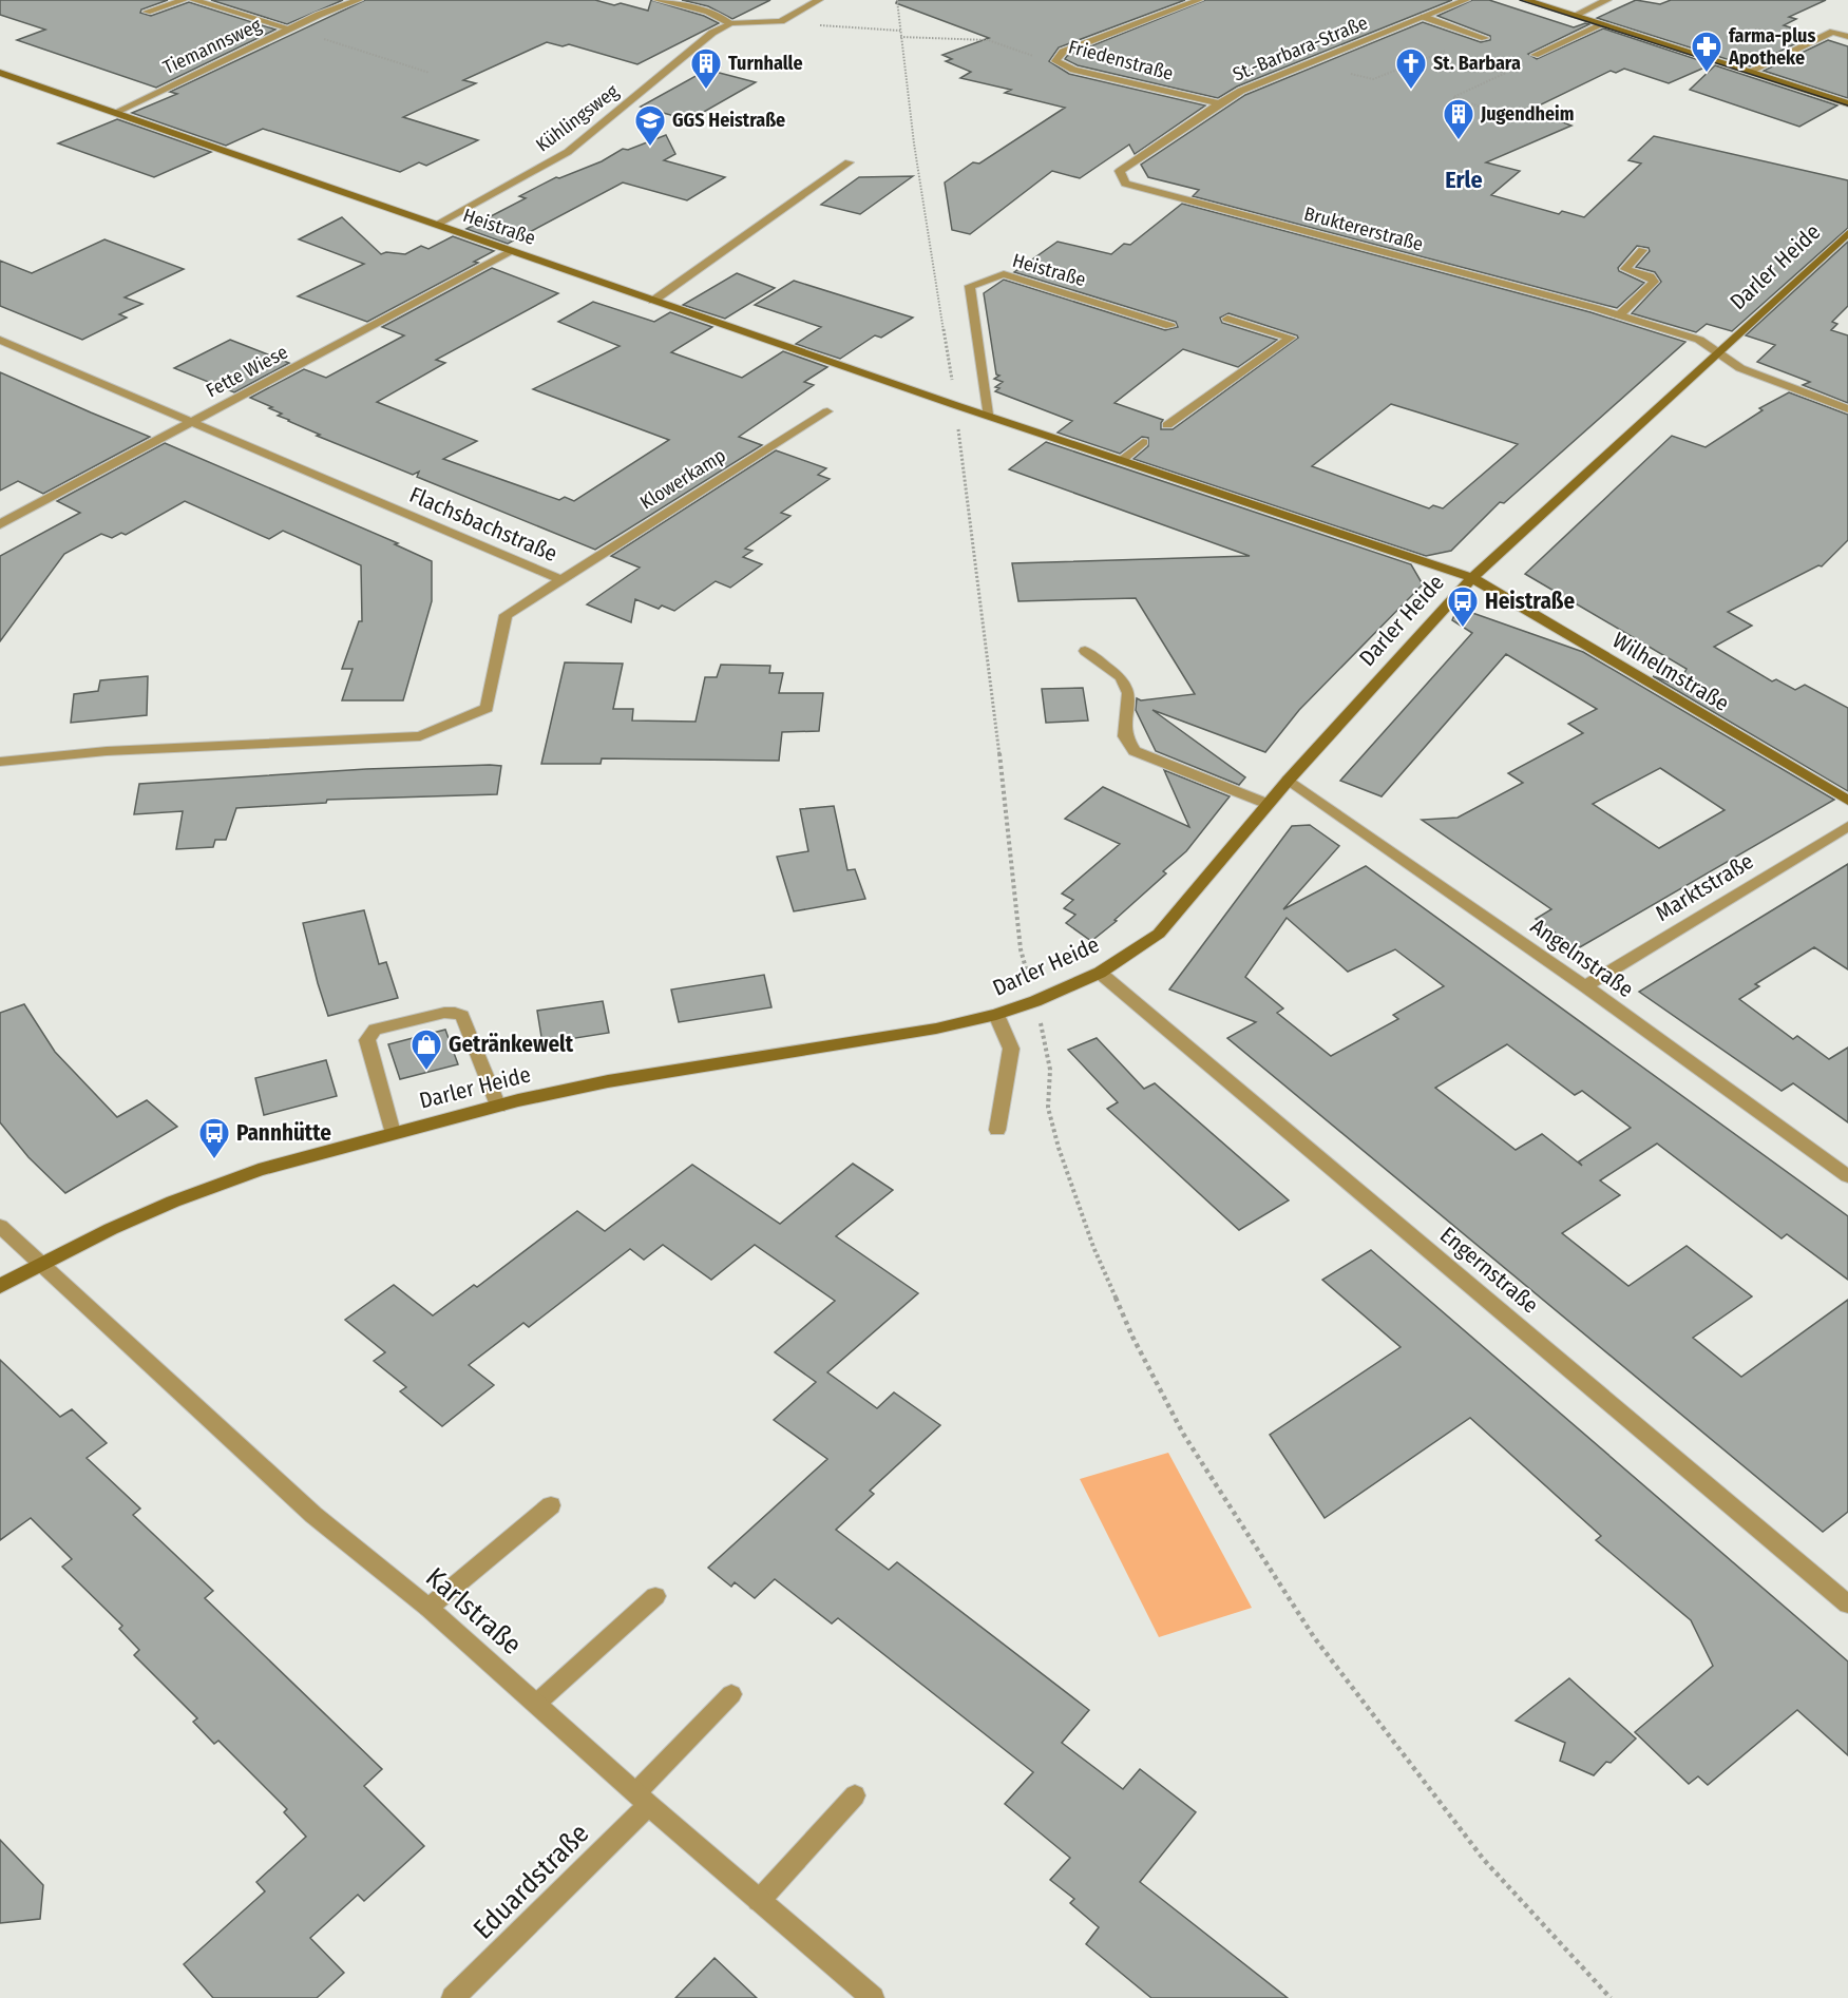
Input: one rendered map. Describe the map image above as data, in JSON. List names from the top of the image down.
{
  "streets": {
    "street": [
      "Tiemannsweg",
      "St.-Barbara-Straße",
      "Friedenstraße",
      "Kühlingsweg",
      "Heistraße",
      "Bruktererstraße",
      "Darler Heide",
      "Fette Wiese",
      "Klowerkamp",
      "Flachsbachstraße",
      "Wilhelmstraße",
      "Marktstraße",
      "Angelnstraße",
      "Engernstraße",
      "Karlstraße",
      "Eduardstraße"
    ]
  },
  "crossings": [
    ["Tiemannsweg", "Heistraße"],
    ["St.-Barbara-Straße", "Friedenstraße"],
    ["St.-Barbara-Straße", "Bruktererstraße"],
    ["Friedenstraße", "Bruktererstraße"],
    ["Kühlingsweg", "Heistraße"],
    ["Heistraße", "Darler Heide"],
    ["Heistraße", "Fette Wiese"],
    ["Heistraße", "Wilhelmstraße"],
    ["Bruktererstraße", "Darler Heide"],
    ["Darler Heide", "Wilhelmstraße"],
    ["Darler Heide", "Angelnstraße"],
    ["Darler Heide", "Engernstraße"],
    ["Darler Heide", "Karlstraße"],
    ["Fette Wiese", "Flachsbachstraße"],
    ["Klowerkamp", "Flachsbachstraße"],
    ["Marktstraße", "Angelnstraße"],
    ["Karlstraße", "Eduardstraße"]
  ],
  "districts": ["Erle"],
  "places": {
    "pharmacy": ["farma-plus Apotheke"],
    "building": ["Turnhalle", "Jugendheim"],
    "church": ["St. Barbara"],
    "school or university": ["GGS Heistraße"],
    "bus stop": ["Heistraße", "Pannhütte"],
    "shop": ["Getränkewelt"]
  }
}
